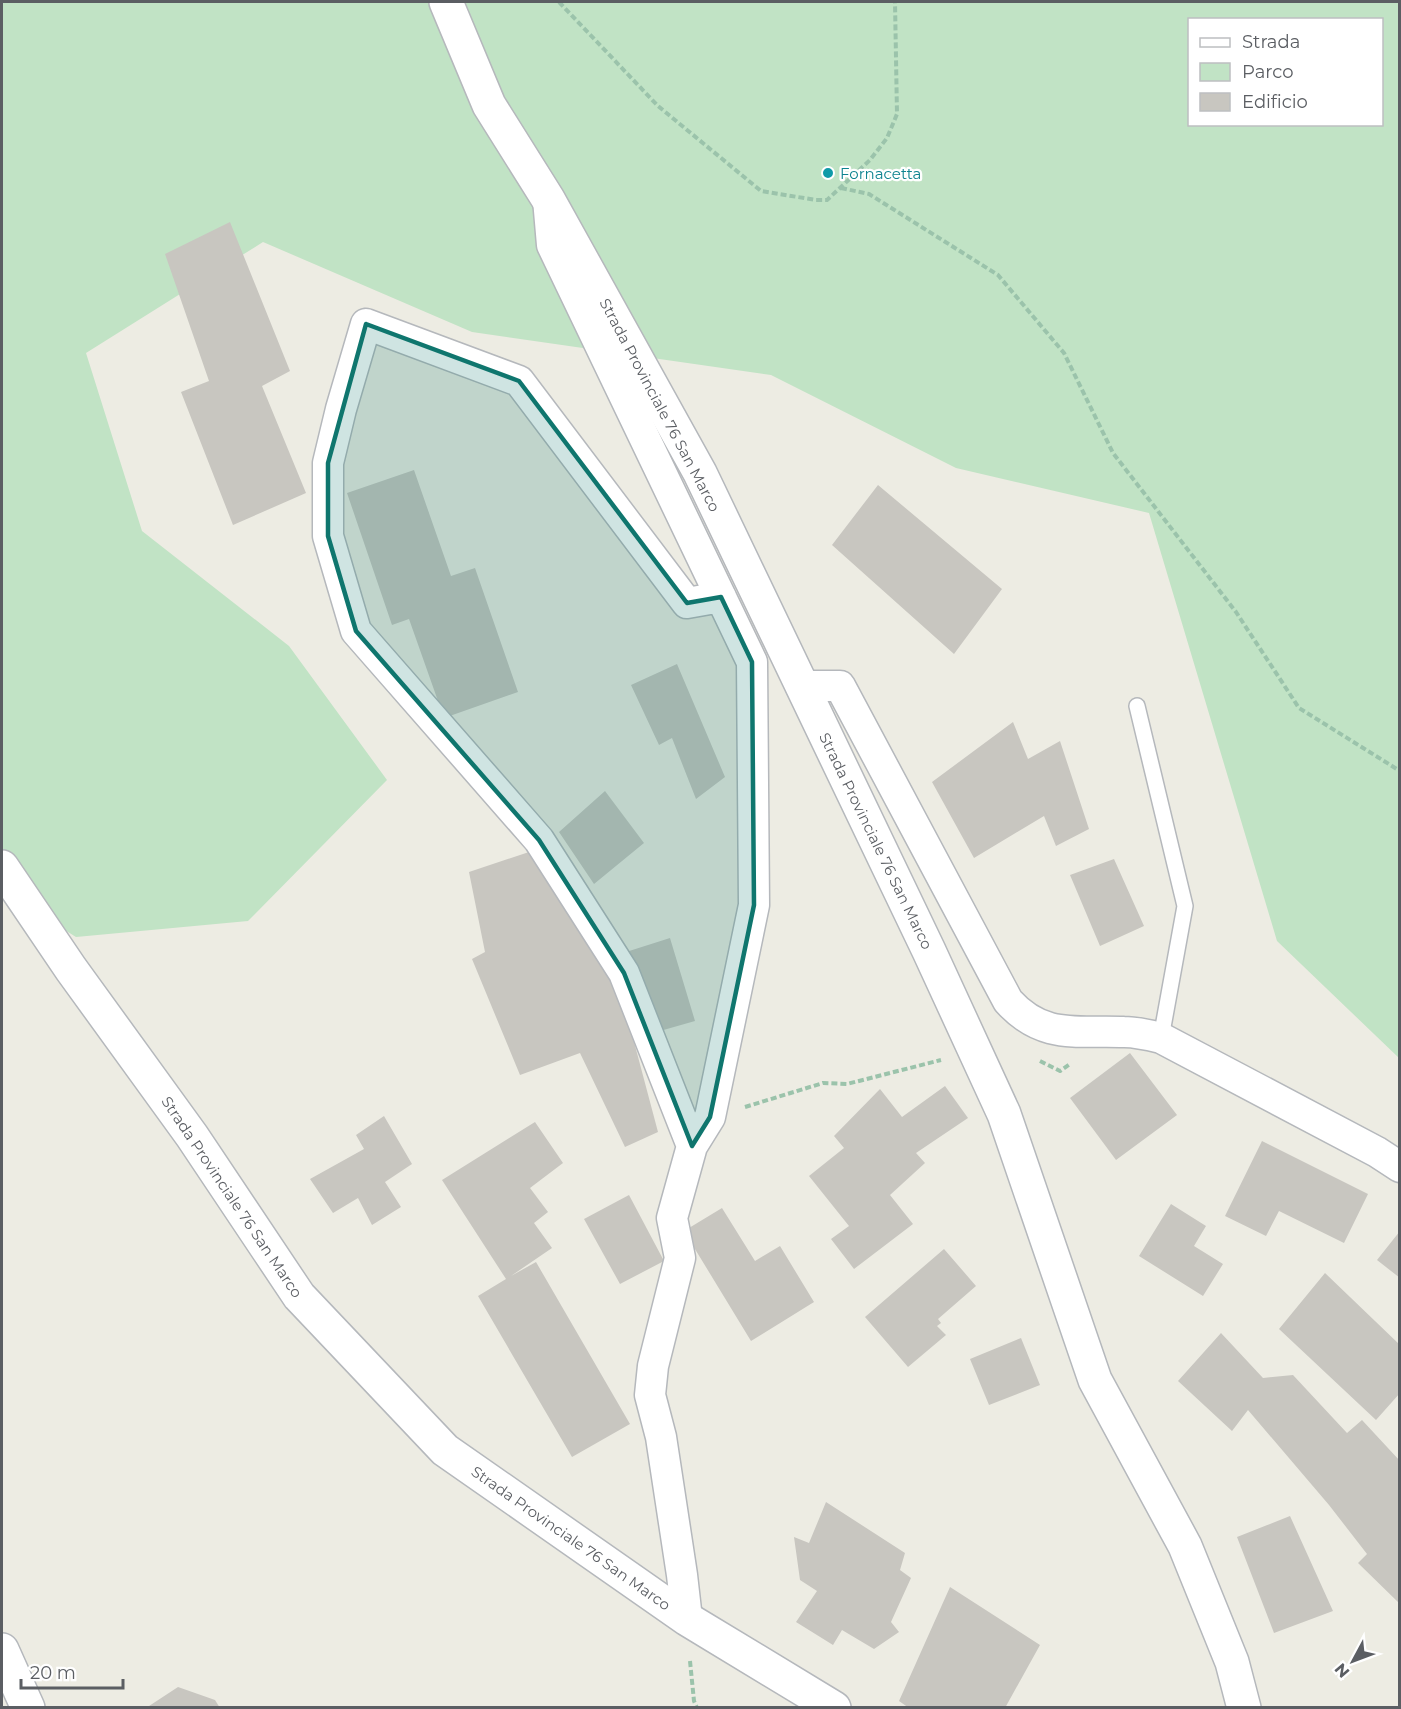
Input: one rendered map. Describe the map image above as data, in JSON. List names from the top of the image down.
{
  "streets": {
    "street": ["Strada Provinciale 76 San Marco"]
  },
  "places": ["Fornacetta"],
  "legend": ["Strada", "Parco", "Edificio"],
  "scale_bar": "20 m",
  "north": "bottom left"
}
